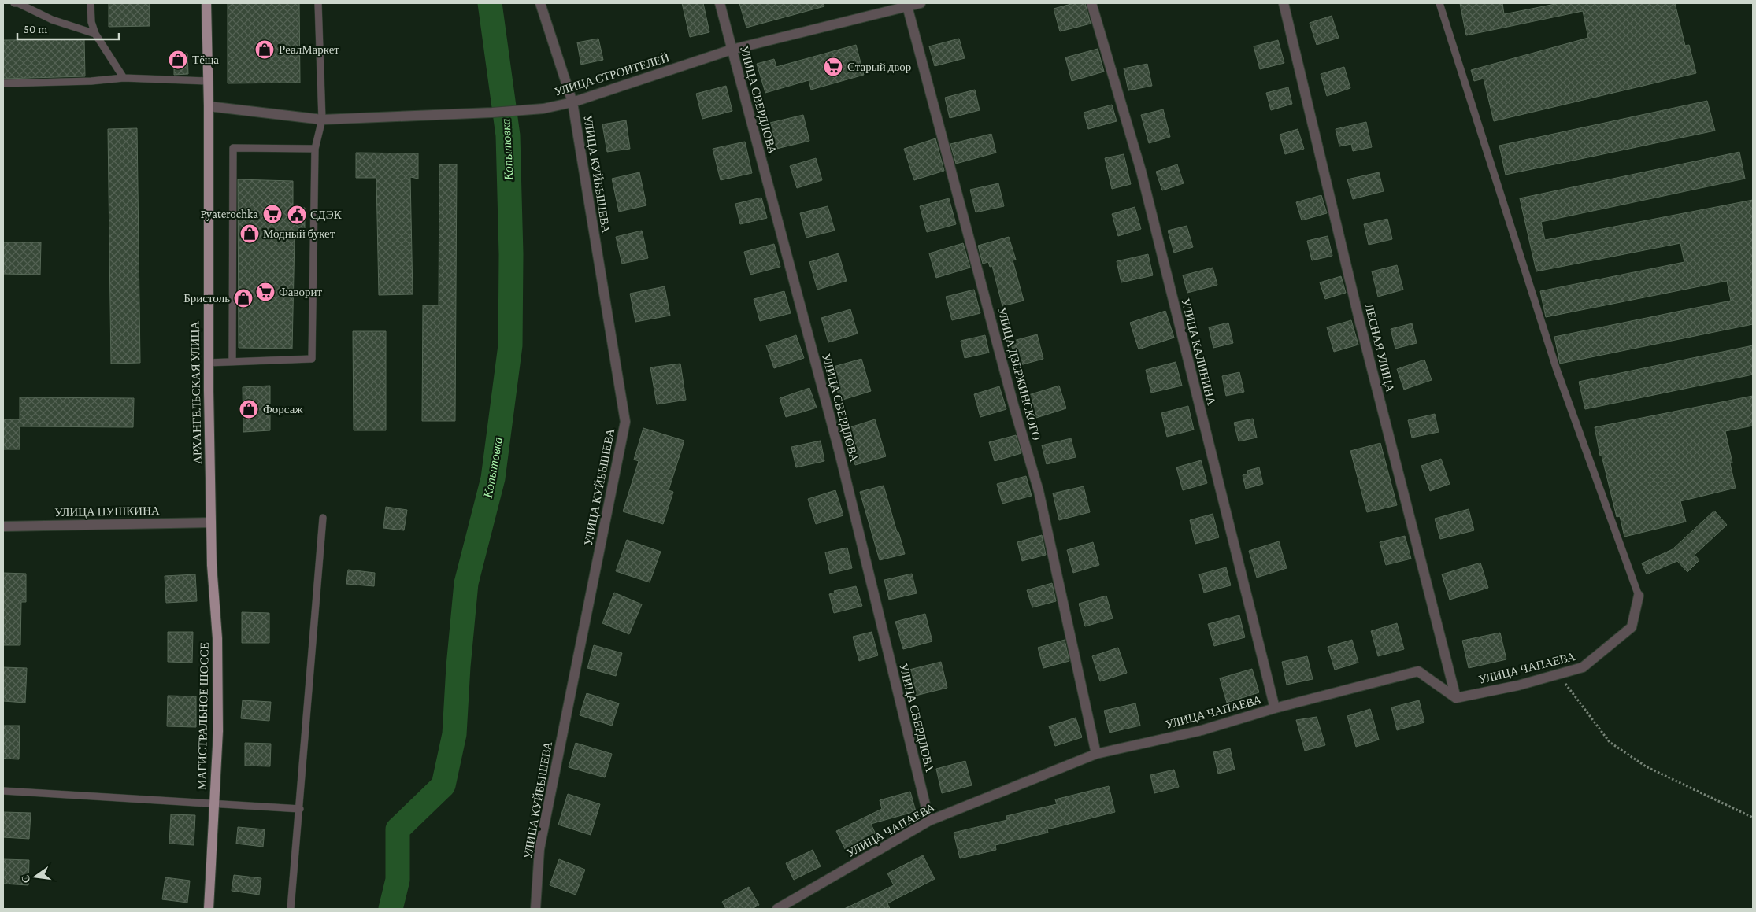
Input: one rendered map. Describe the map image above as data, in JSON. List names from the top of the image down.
{
  "streets": {
    "main road": ["АРХАНГЕЛЬСКАЯ УЛИЦА", "МАГИСТРАЛЬНОЕ ШОССЕ"],
    "street": [
      "УЛИЦА СТРОИТЕЛЕЙ",
      "УЛИЦА СВЕРДЛОВА",
      "УЛИЦА КУЙБЫШЕВА",
      "ЛЕСНАЯ УЛИЦА",
      "УЛИЦА КАЛИНИНА",
      "УЛИЦА ДЗЕРЖИНСКОГО",
      "УЛИЦА ПУШКИНА",
      "УЛИЦА ЧАПАЕВА"
    ]
  },
  "crossings": [
    ["УЛИЦА СТРОИТЕЛЕЙ", "УЛИЦА СВЕРДЛОВА"],
    ["УЛИЦА СТРОИТЕЛЕЙ", "УЛИЦА КУЙБЫШЕВА"],
    ["УЛИЦА СТРОИТЕЛЕЙ", "УЛИЦА ДЗЕРЖИНСКОГО"],
    ["УЛИЦА СТРОИТЕЛЕЙ", "АРХАНГЕЛЬСКАЯ УЛИЦА"],
    ["УЛИЦА СВЕРДЛОВА", "УЛИЦА ЧАПАЕВА"],
    ["ЛЕСНАЯ УЛИЦА", "УЛИЦА ЧАПАЕВА"],
    ["УЛИЦА КАЛИНИНА", "УЛИЦА ЧАПАЕВА"],
    ["УЛИЦА ДЗЕРЖИНСКОГО", "УЛИЦА ЧАПАЕВА"],
    ["АРХАНГЕЛЬСКАЯ УЛИЦА", "УЛИЦА ПУШКИНА"],
    ["АРХАНГЕЛЬСКАЯ УЛИЦА", "МАГИСТРАЛЬНОЕ ШОССЕ"],
    ["УЛИЦА ПУШКИНА", "МАГИСТРАЛЬНОЕ ШОССЕ"]
  ],
  "water": ["Копытовка"],
  "places": {
    "shop": [
      "РеалМаркет",
      "Тёща",
      "Модный букет",
      "Бристоль",
      "Форсаж"
    ],
    "supermarket": ["Старый двор", "Pyaterochka", "Фаворит"],
    "public building": ["СДЭК"]
  },
  "scale_bar": "50 m",
  "north": "left"
}
